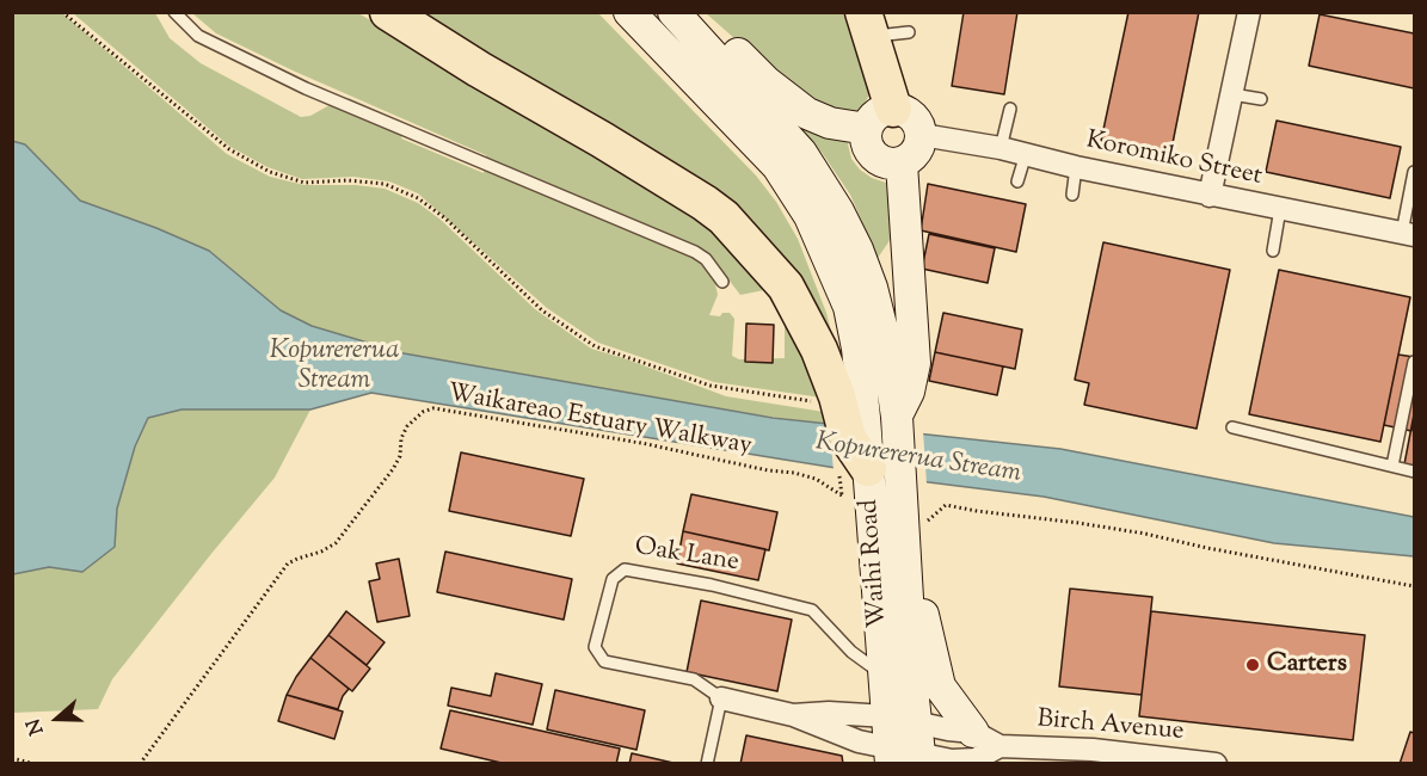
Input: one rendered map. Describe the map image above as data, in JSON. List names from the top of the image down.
{
  "streets": {
    "main road": ["Waihi Road"],
    "street": ["Koromiko Street", "Oak Lane", "Birch Avenue"],
    "path": ["Waikareao Estuary Walkway"]
  },
  "crossings": [
    ["Waikareao Estuary Walkway", "Waihi Road"],
    ["Oak Lane", "Waihi Road"],
    ["Oak Lane", "Birch Avenue"],
    ["Waihi Road", "Birch Avenue"]
  ],
  "water": ["Kopurererua Stream"],
  "places": ["Carters"],
  "north": "left"
}
